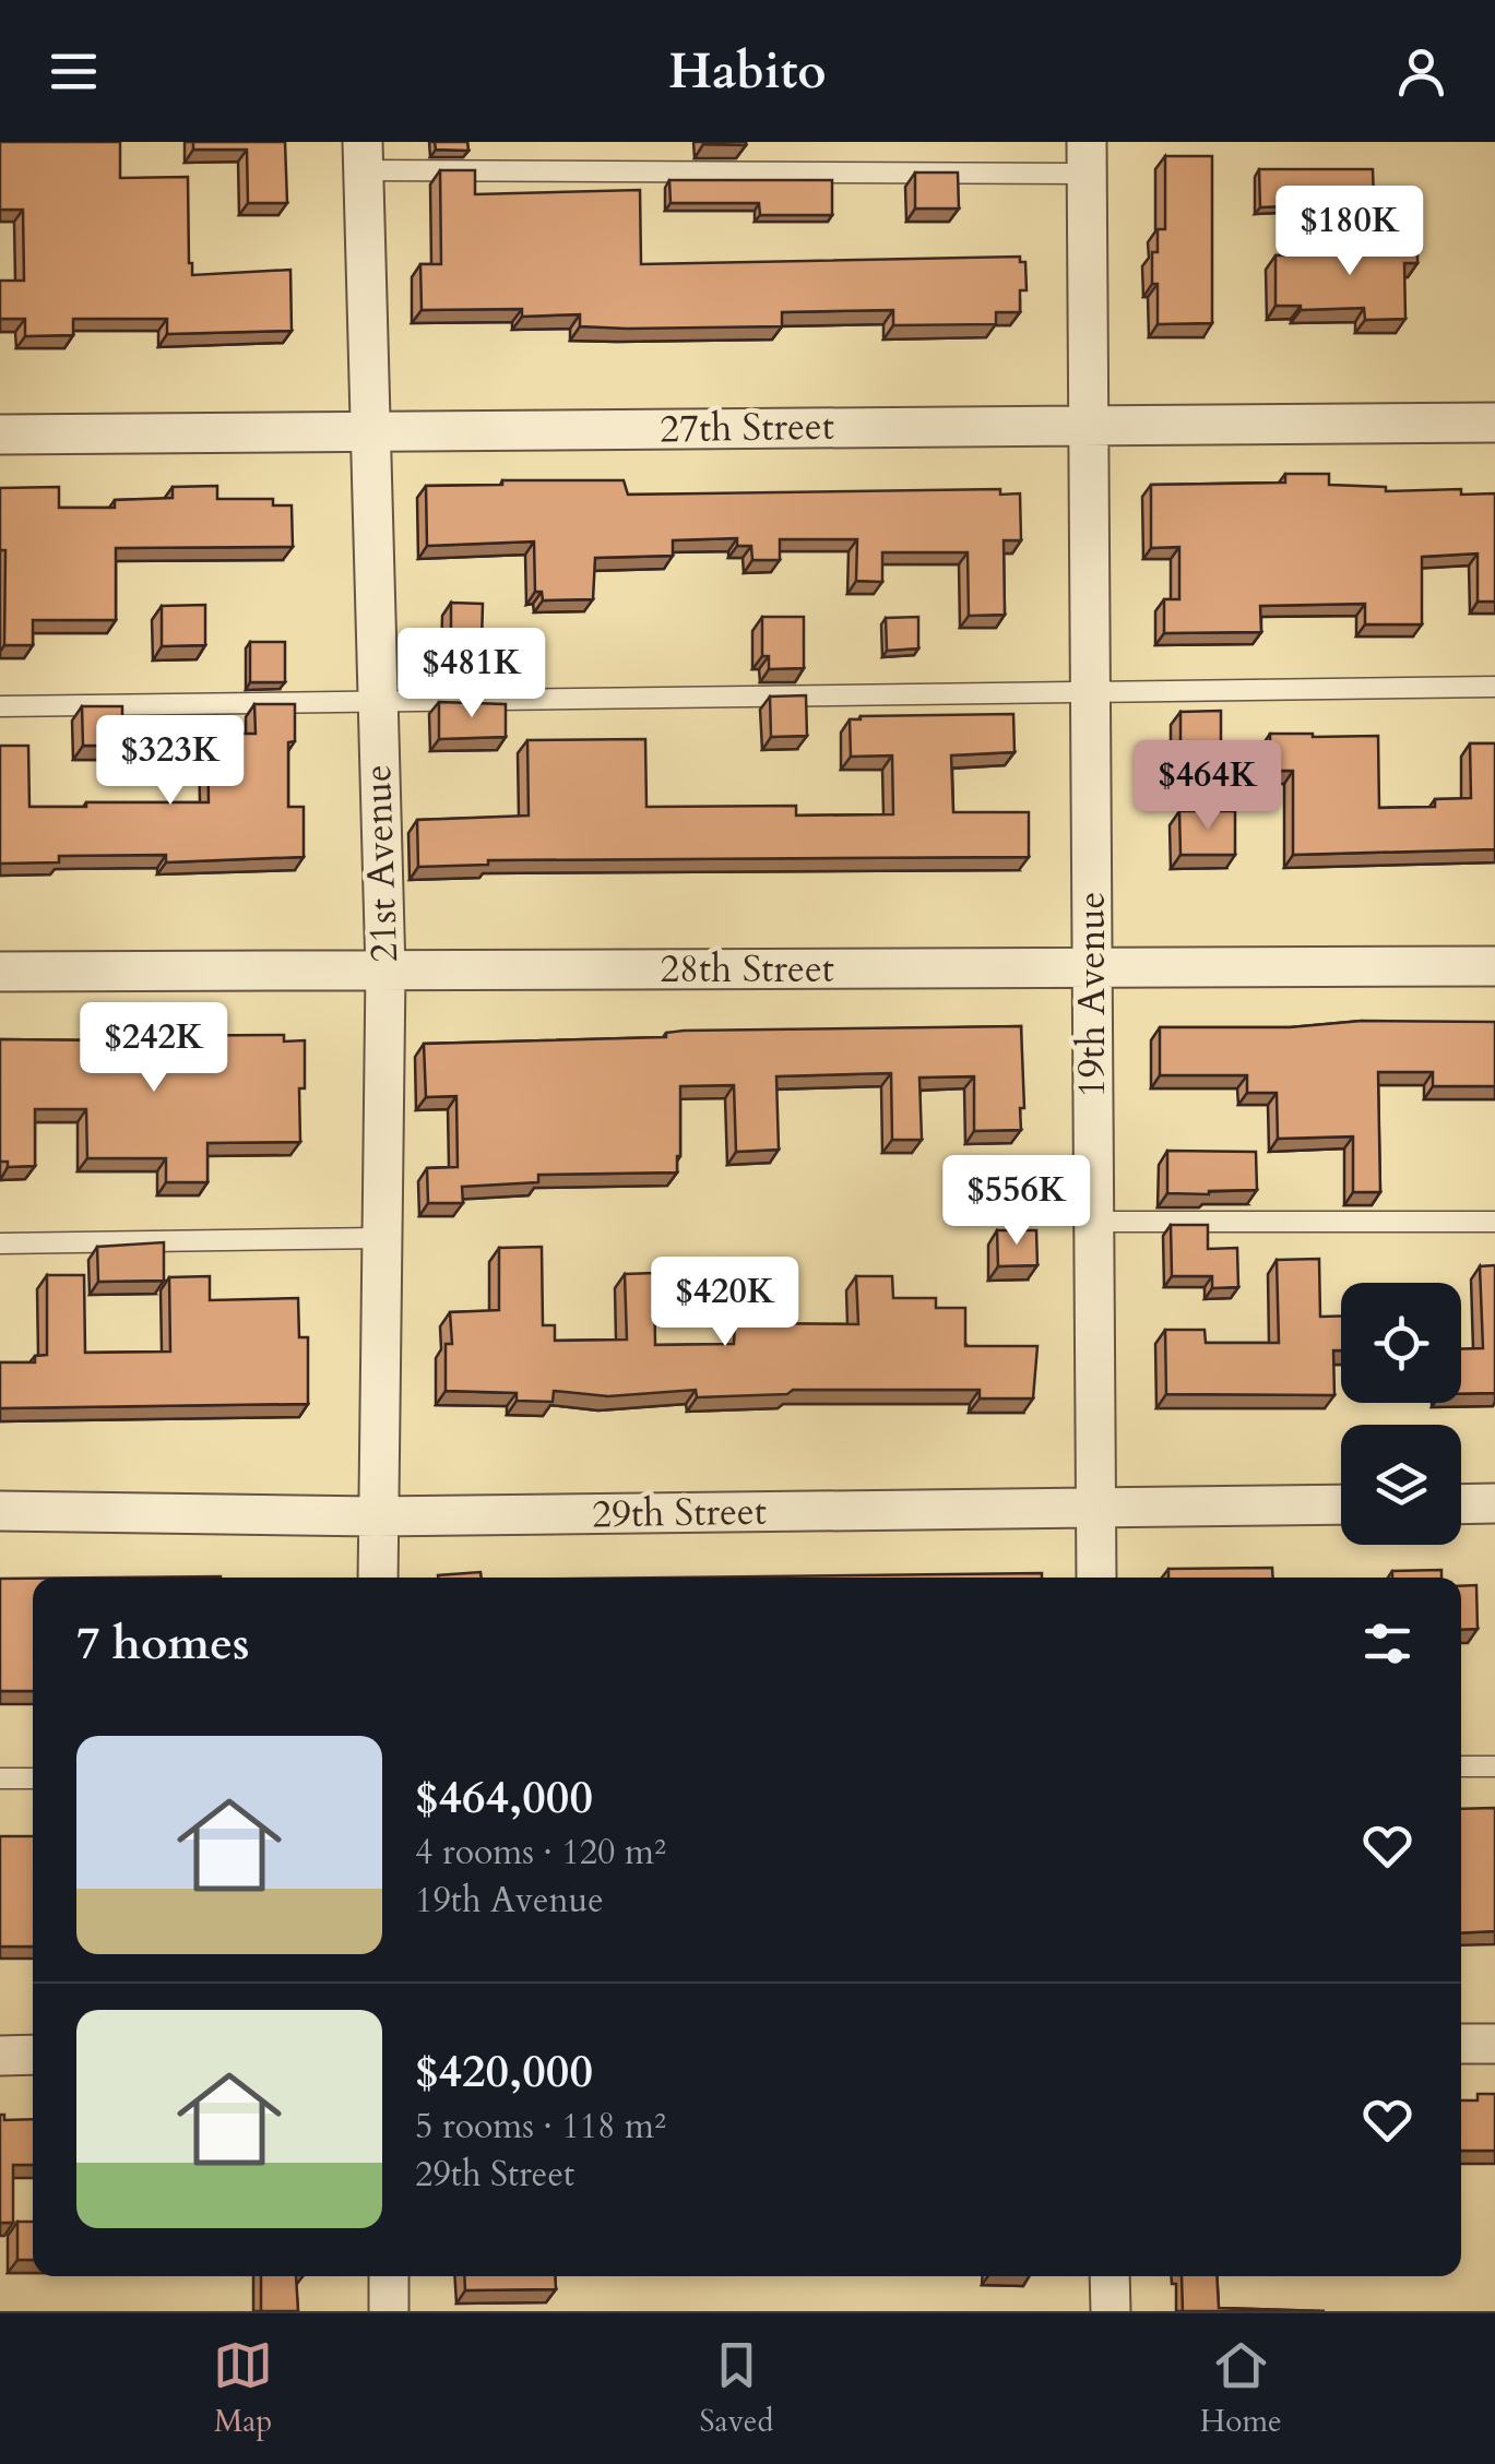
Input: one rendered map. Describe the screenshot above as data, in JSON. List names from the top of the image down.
{
  "streets": {
    "street": [
      "27th Street",
      "21st Avenue",
      "28th Street",
      "19th Avenue",
      "29th Street"
    ]
  },
  "crossings": [
    ["27th Street", "21st Avenue"],
    ["27th Street", "19th Avenue"],
    ["21st Avenue", "28th Street"],
    ["21st Avenue", "29th Street"],
    ["28th Street", "19th Avenue"],
    ["19th Avenue", "29th Street"]
  ],
  "page": {
    "header": "Habito",
    "price": [
      "$180K",
      "$481K",
      "$323K",
      "$464K",
      "$242K",
      "$556K",
      "$420K"
    ],
    "heading": "7 homes",
    "list": [
      {
        "name": "$464,000",
        "note": "4 rooms · 120 m² · 19th Avenue"
      },
      {
        "name": "$420,000",
        "note": "5 rooms · 118 m² · 29th Street"
      }
    ],
    "tabs": ["Map", "Saved", "Home"]
  }
}
